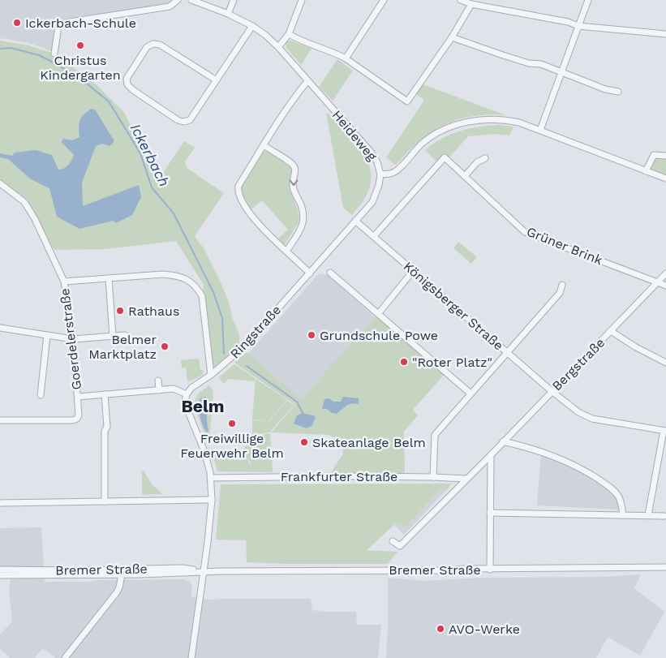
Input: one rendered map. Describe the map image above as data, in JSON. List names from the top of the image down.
{
  "streets": {
    "street": [
      "Heideweg",
      "Grüner Brink",
      "Königsberger Straße",
      "Ringstraße",
      "Goerdelerstraße",
      "Bergstraße",
      "Frankfurter Straße",
      "Bremer Straße"
    ]
  },
  "crossings": [
    ["Heideweg", "Ringstraße"],
    ["Grüner Brink", "Königsberger Straße"],
    ["Grüner Brink", "Bergstraße"],
    ["Königsberger Straße", "Ringstraße"],
    ["Königsberger Straße", "Bergstraße"],
    ["Bergstraße", "Frankfurter Straße"]
  ],
  "districts": ["Belm"],
  "water": ["Ickerbach"],
  "places": [
    "Ickerbach-Schule",
    "Christus Kindergarten",
    "Rathaus",
    "Grundschule Powe",
    "Belmer Marktplatz",
    "\"Roter Platz\"",
    "Freiwillige Feuerwehr Belm",
    "Skateanlage Belm",
    "AVO-Werke"
  ]
}
